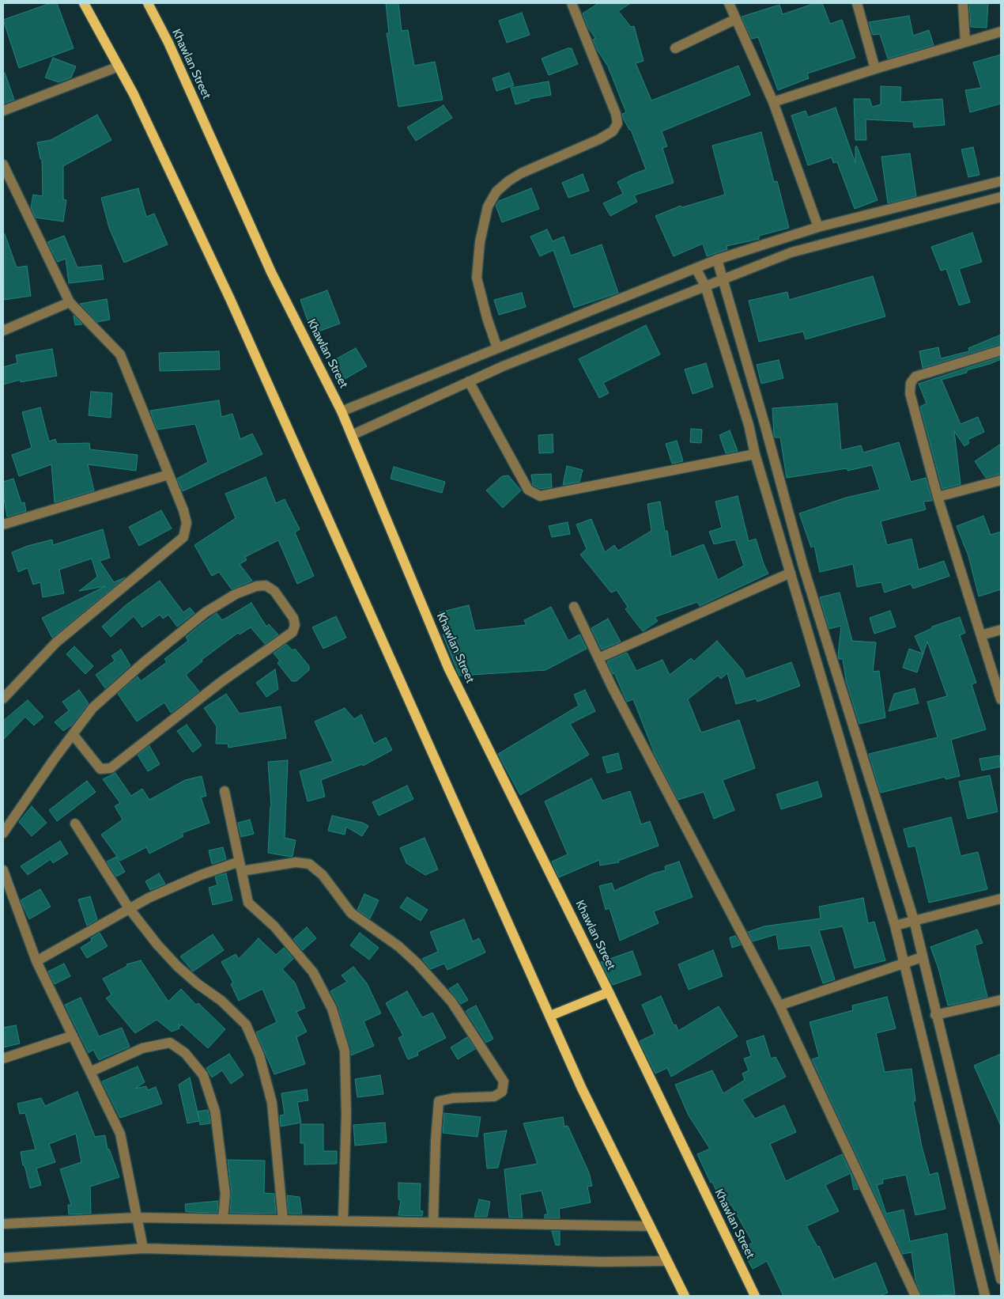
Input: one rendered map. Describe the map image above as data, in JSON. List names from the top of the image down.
{
  "streets": {
    "main road": ["Khawlan Street"]
  }
}
